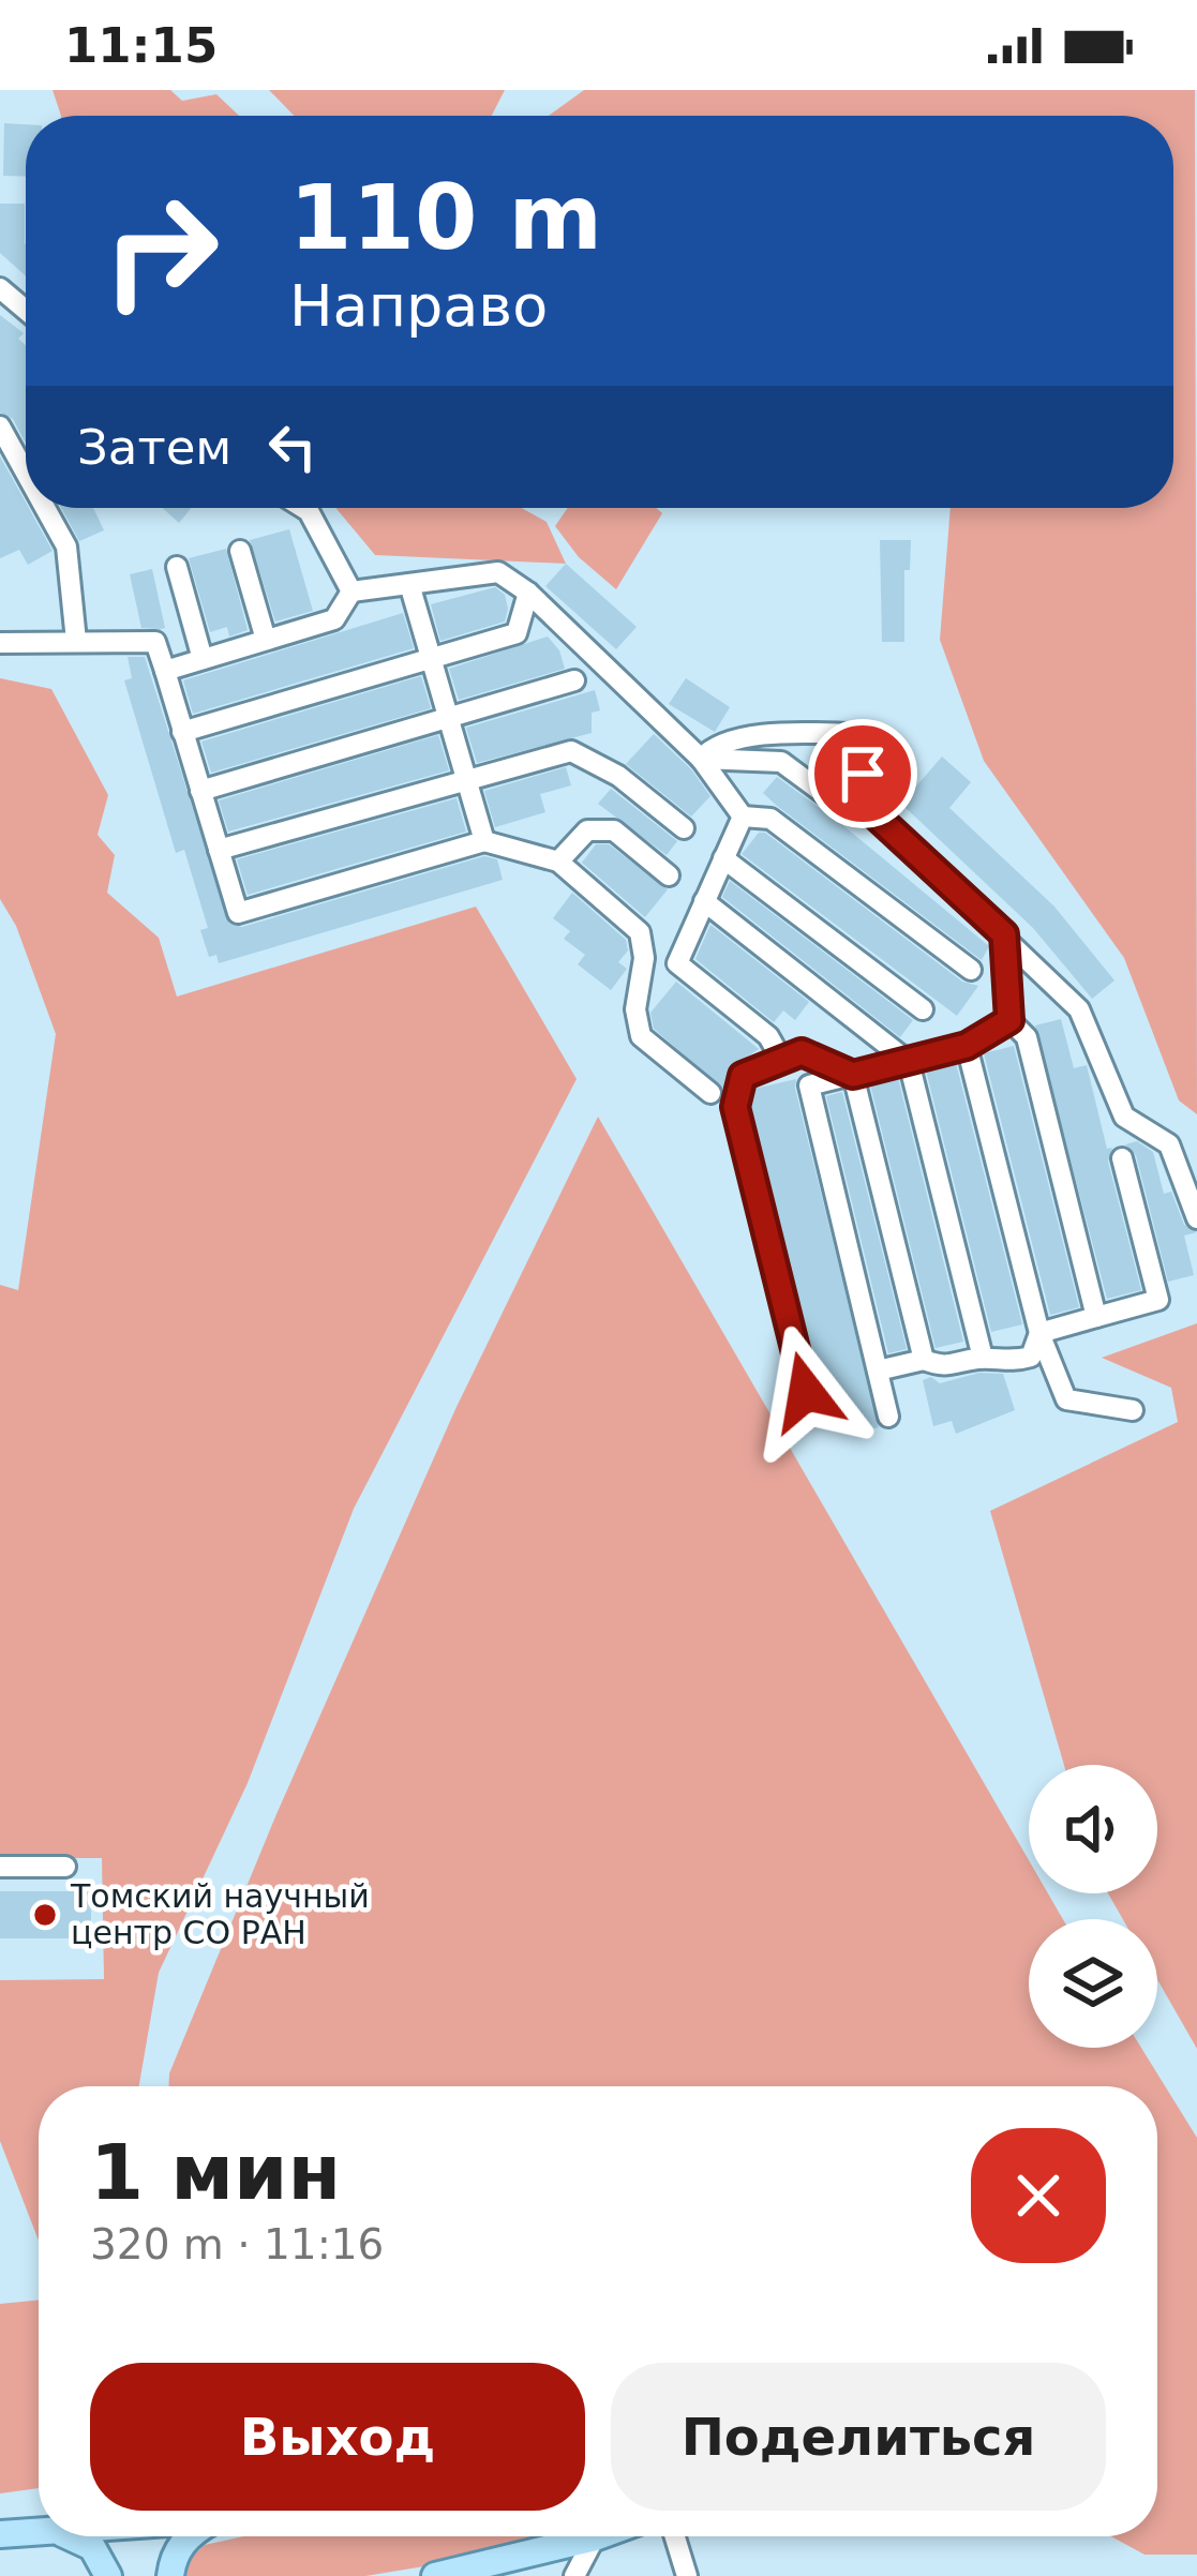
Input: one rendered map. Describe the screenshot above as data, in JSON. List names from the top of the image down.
{
  "places": ["Томский научный центр СО РАН"],
  "page": {
    "status": "11:15",
    "turn": ["110 m", "Направо"],
    "then": "Затем",
    "heading": ["1 мин", "320 m · 11:16"],
    "buttons": ["Выход", "Поделиться"]
  }
}
